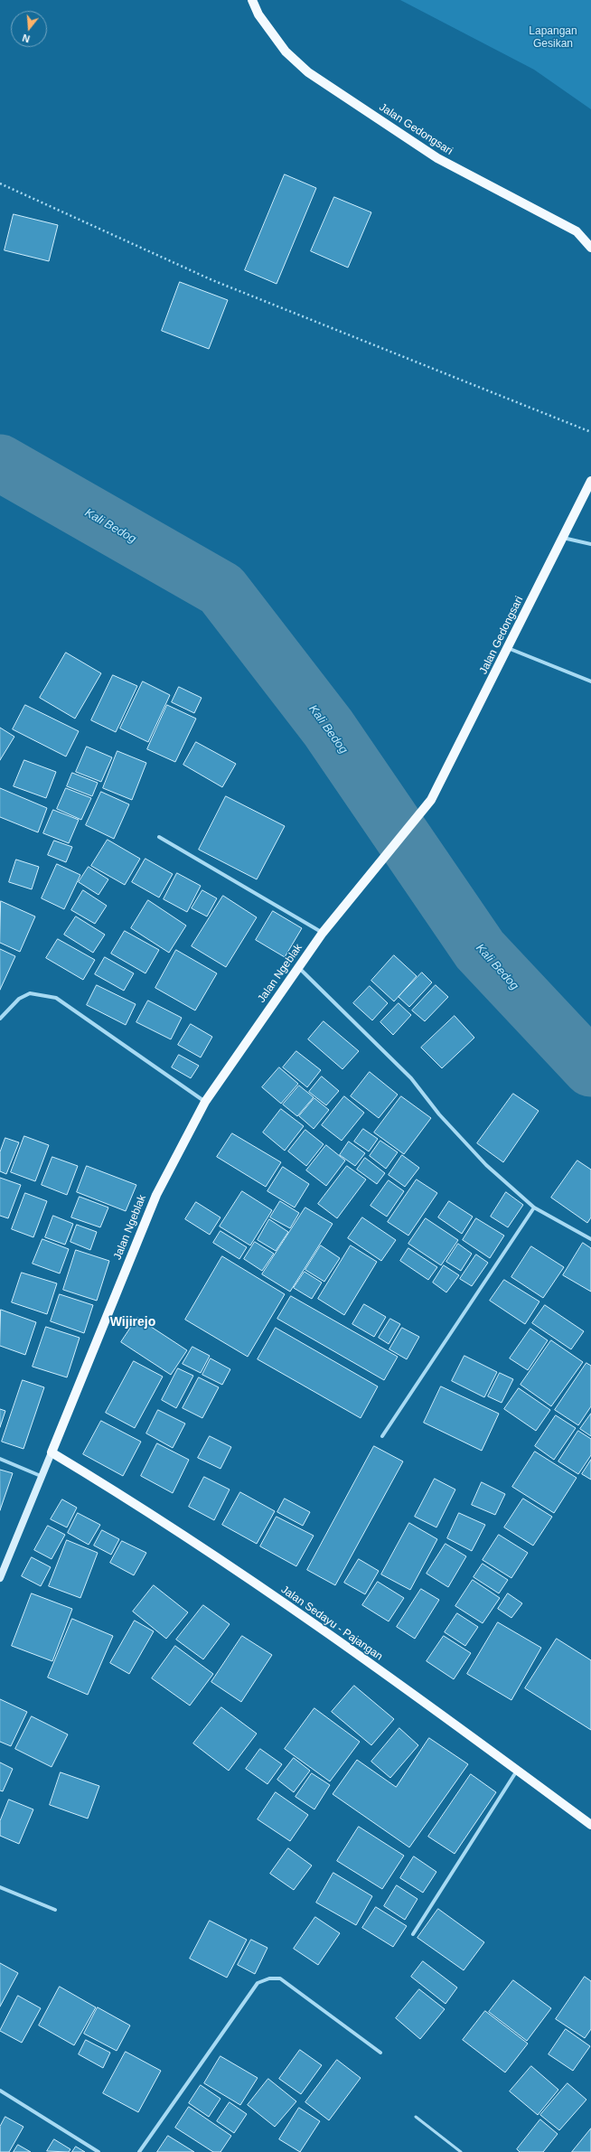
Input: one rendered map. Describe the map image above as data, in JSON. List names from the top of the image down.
{
  "streets": {
    "main road": ["Jalan Gedongsari", "Jalan Ngeblak", "Jalan Sedayu - Pajangan"]
  },
  "crossings": [
    ["Jalan Gedongsari", "Jalan Ngeblak"],
    ["Jalan Ngeblak", "Jalan Sedayu - Pajangan"]
  ],
  "districts": ["Wijirejo"],
  "water": ["Kali Bedog"],
  "parks": ["Lapangan Gesikan"],
  "north": "bottom"
}
